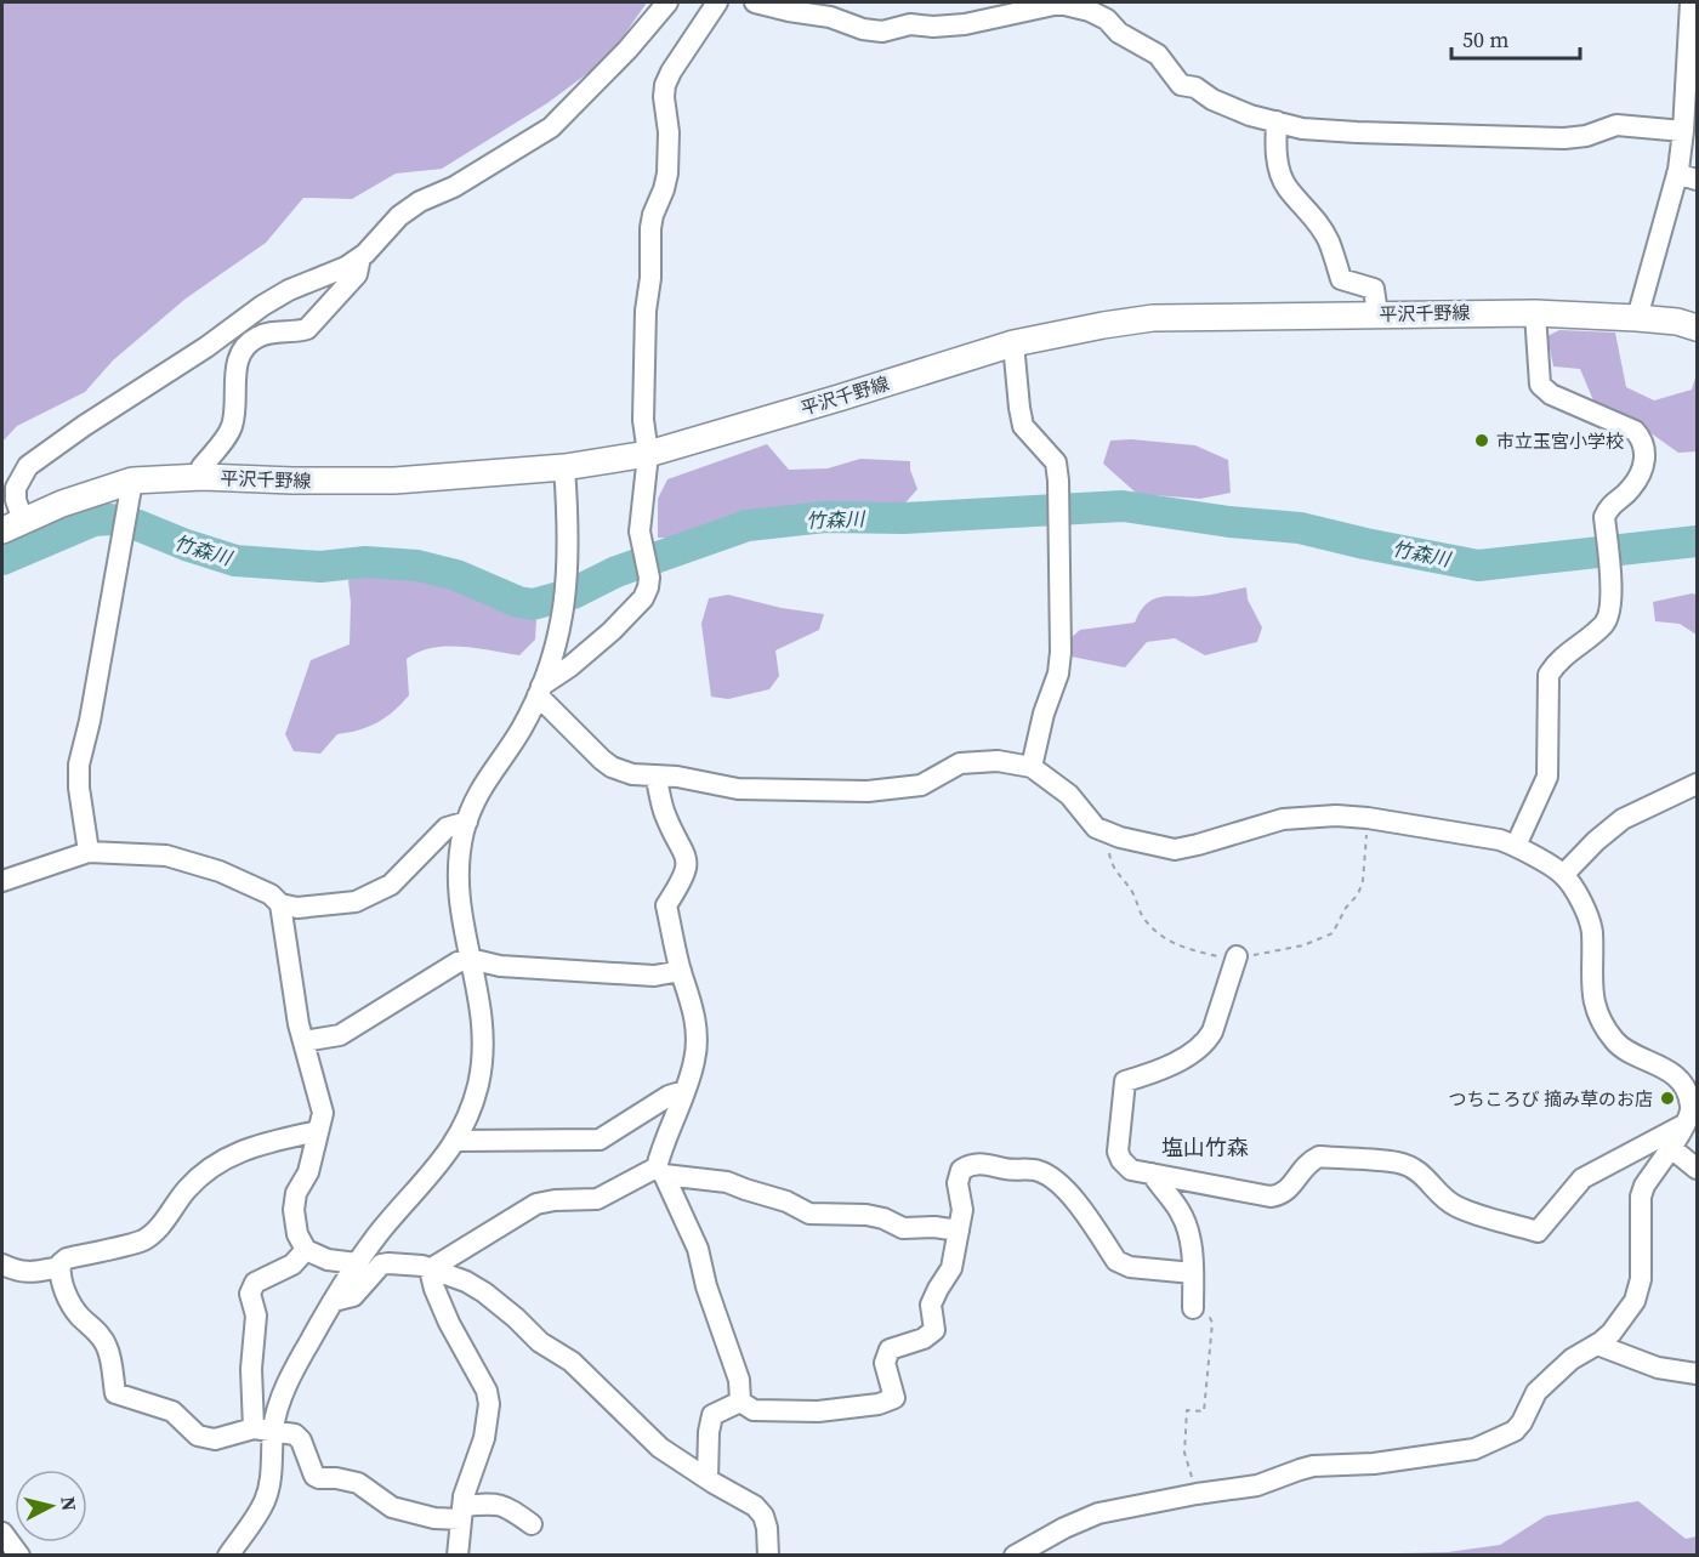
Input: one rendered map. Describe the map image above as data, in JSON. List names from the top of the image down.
{
  "streets": {
    "main road": ["平沢千野線"]
  },
  "districts": ["塩山竹森"],
  "water": ["竹森川"],
  "places": ["市立玉宮小学校", "つちころび 摘み草のお店"],
  "scale_bar": "50 m",
  "north": "right"
}
